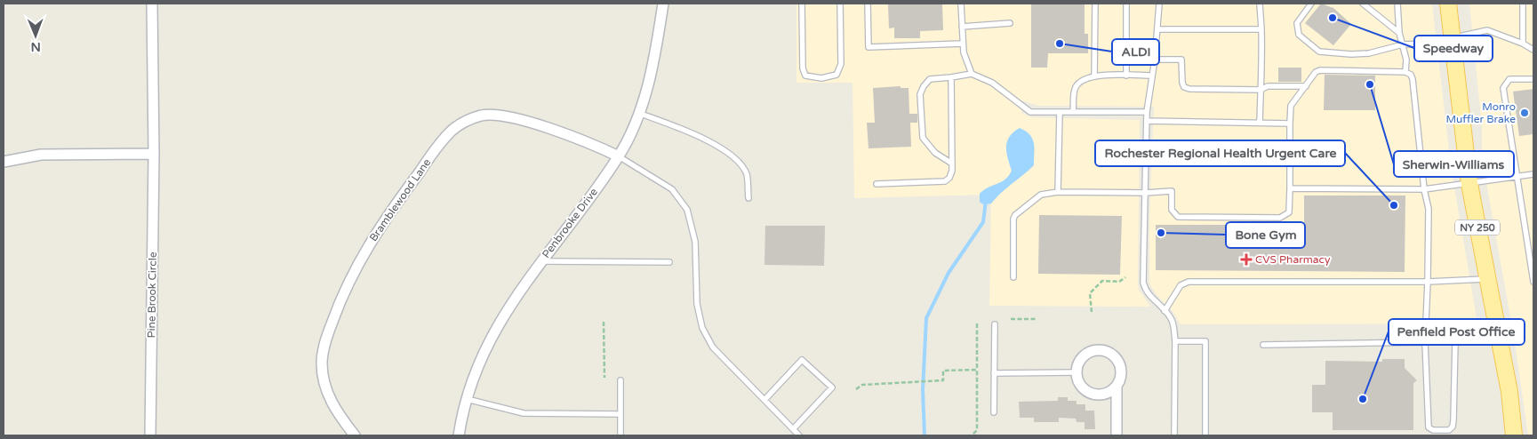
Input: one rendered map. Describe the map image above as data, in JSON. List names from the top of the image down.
{
  "streets": {
    "main road": ["NY 250"],
    "street": ["Bramblewood Lane", "Penbrooke Drive", "Pine Brook Circle"]
  },
  "crossings": [
    ["Bramblewood Lane", "Penbrooke Drive"]
  ],
  "places": {
    "other": [
      "Speedway",
      "ALDI",
      "Sherwin-Williams",
      "Monro Muffler Brake",
      "Rochester Regional Health Urgent Care",
      "Bone Gym",
      "Penfield Post Office"
    ],
    "health": ["CVS Pharmacy"]
  },
  "north": "bottom"
}
